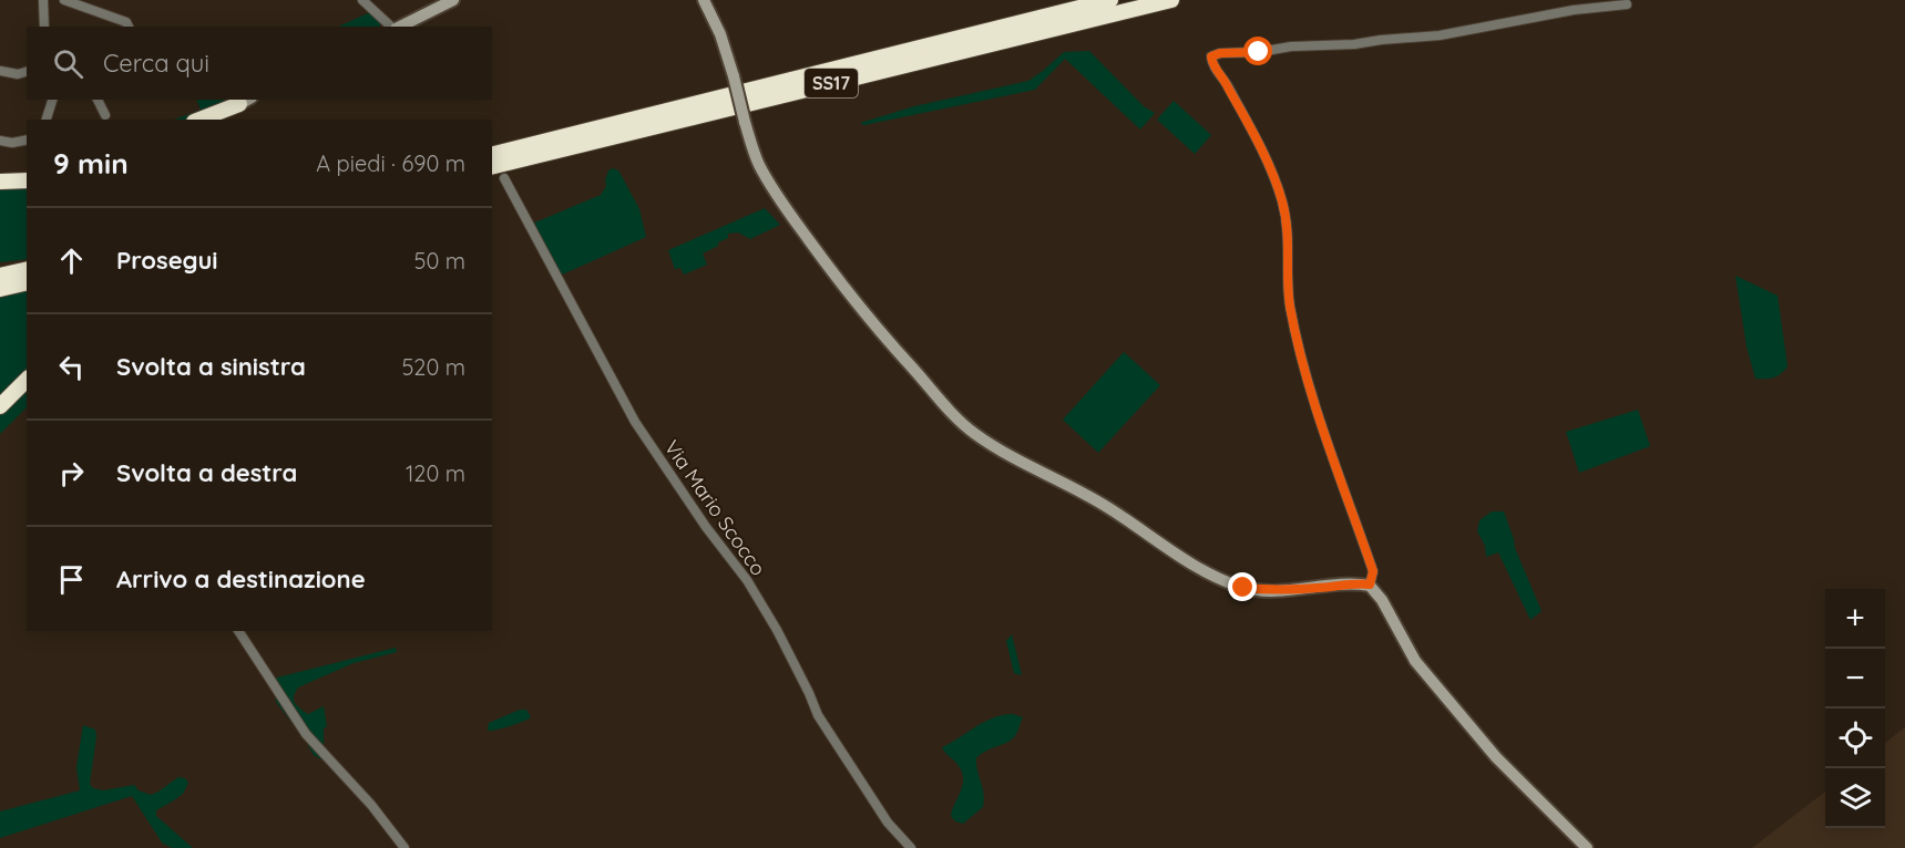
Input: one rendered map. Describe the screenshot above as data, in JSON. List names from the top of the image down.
{
  "streets": {
    "highway": ["SS17"],
    "street": ["Via Mario Scocco"]
  },
  "page": {
    "search": "Cerca qui",
    "heading": ["9 min", "A piedi · 690 m"],
    "list": [
      ["Prosegui", "50 m"],
      ["Svolta a sinistra", "520 m"],
      ["Svolta a destra", "120 m"],
      "Arrivo a destinazione"
    ],
    "map_buttons": ["+", "−"]
  }
}
